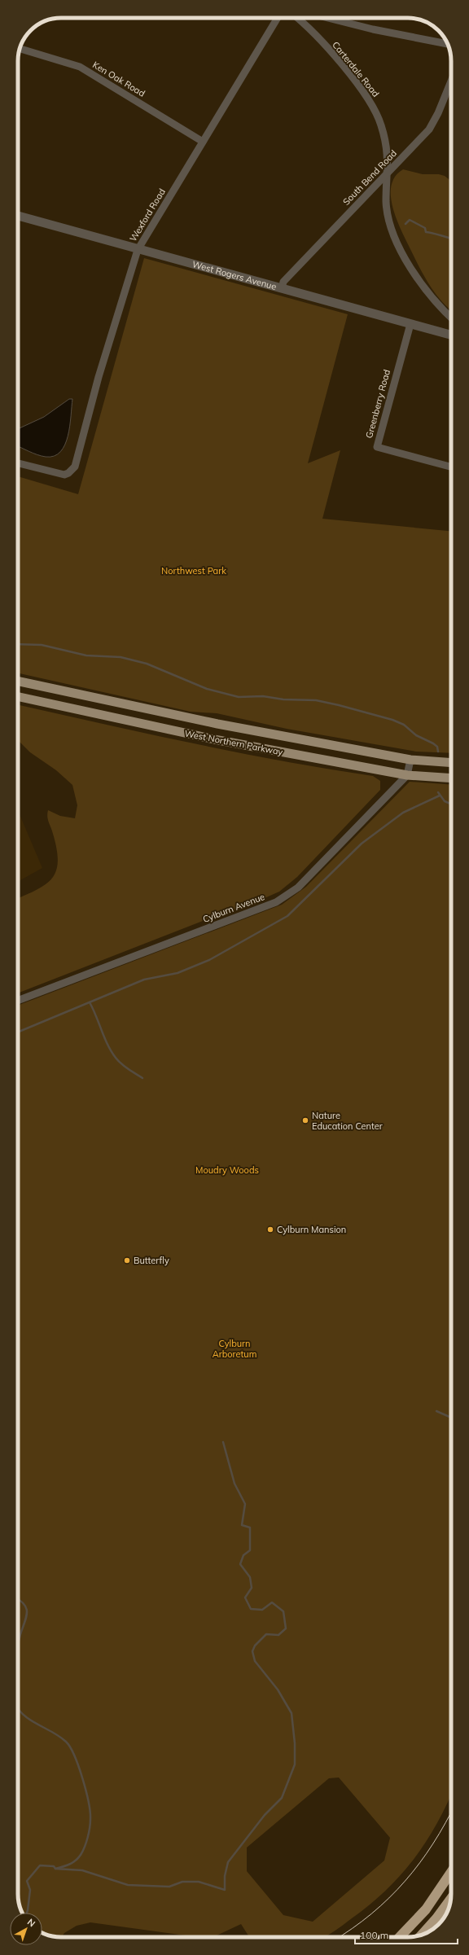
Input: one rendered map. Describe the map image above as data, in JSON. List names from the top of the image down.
{
  "streets": {
    "main road": ["West Northern Parkway"],
    "street": [
      "Carterdale Road",
      "Ken Oak Road",
      "South Bend Road",
      "Wexford Road",
      "West Rogers Avenue",
      "Greenberry Road",
      "Cylburn Avenue"
    ]
  },
  "crossings": [
    ["Carterdale Road", "South Bend Road"],
    ["Ken Oak Road", "Wexford Road"],
    ["South Bend Road", "West Rogers Avenue"],
    ["Wexford Road", "West Rogers Avenue"],
    ["West Rogers Avenue", "Greenberry Road"],
    ["West Northern Parkway", "Cylburn Avenue"]
  ],
  "parks": ["Northwest Park", "Moudry Woods", "Cylburn Arboretum"],
  "places": ["Nature Education Center", "Cylburn Mansion", "Butterfly"],
  "scale_bar": "100 m",
  "north": "top right"
}
